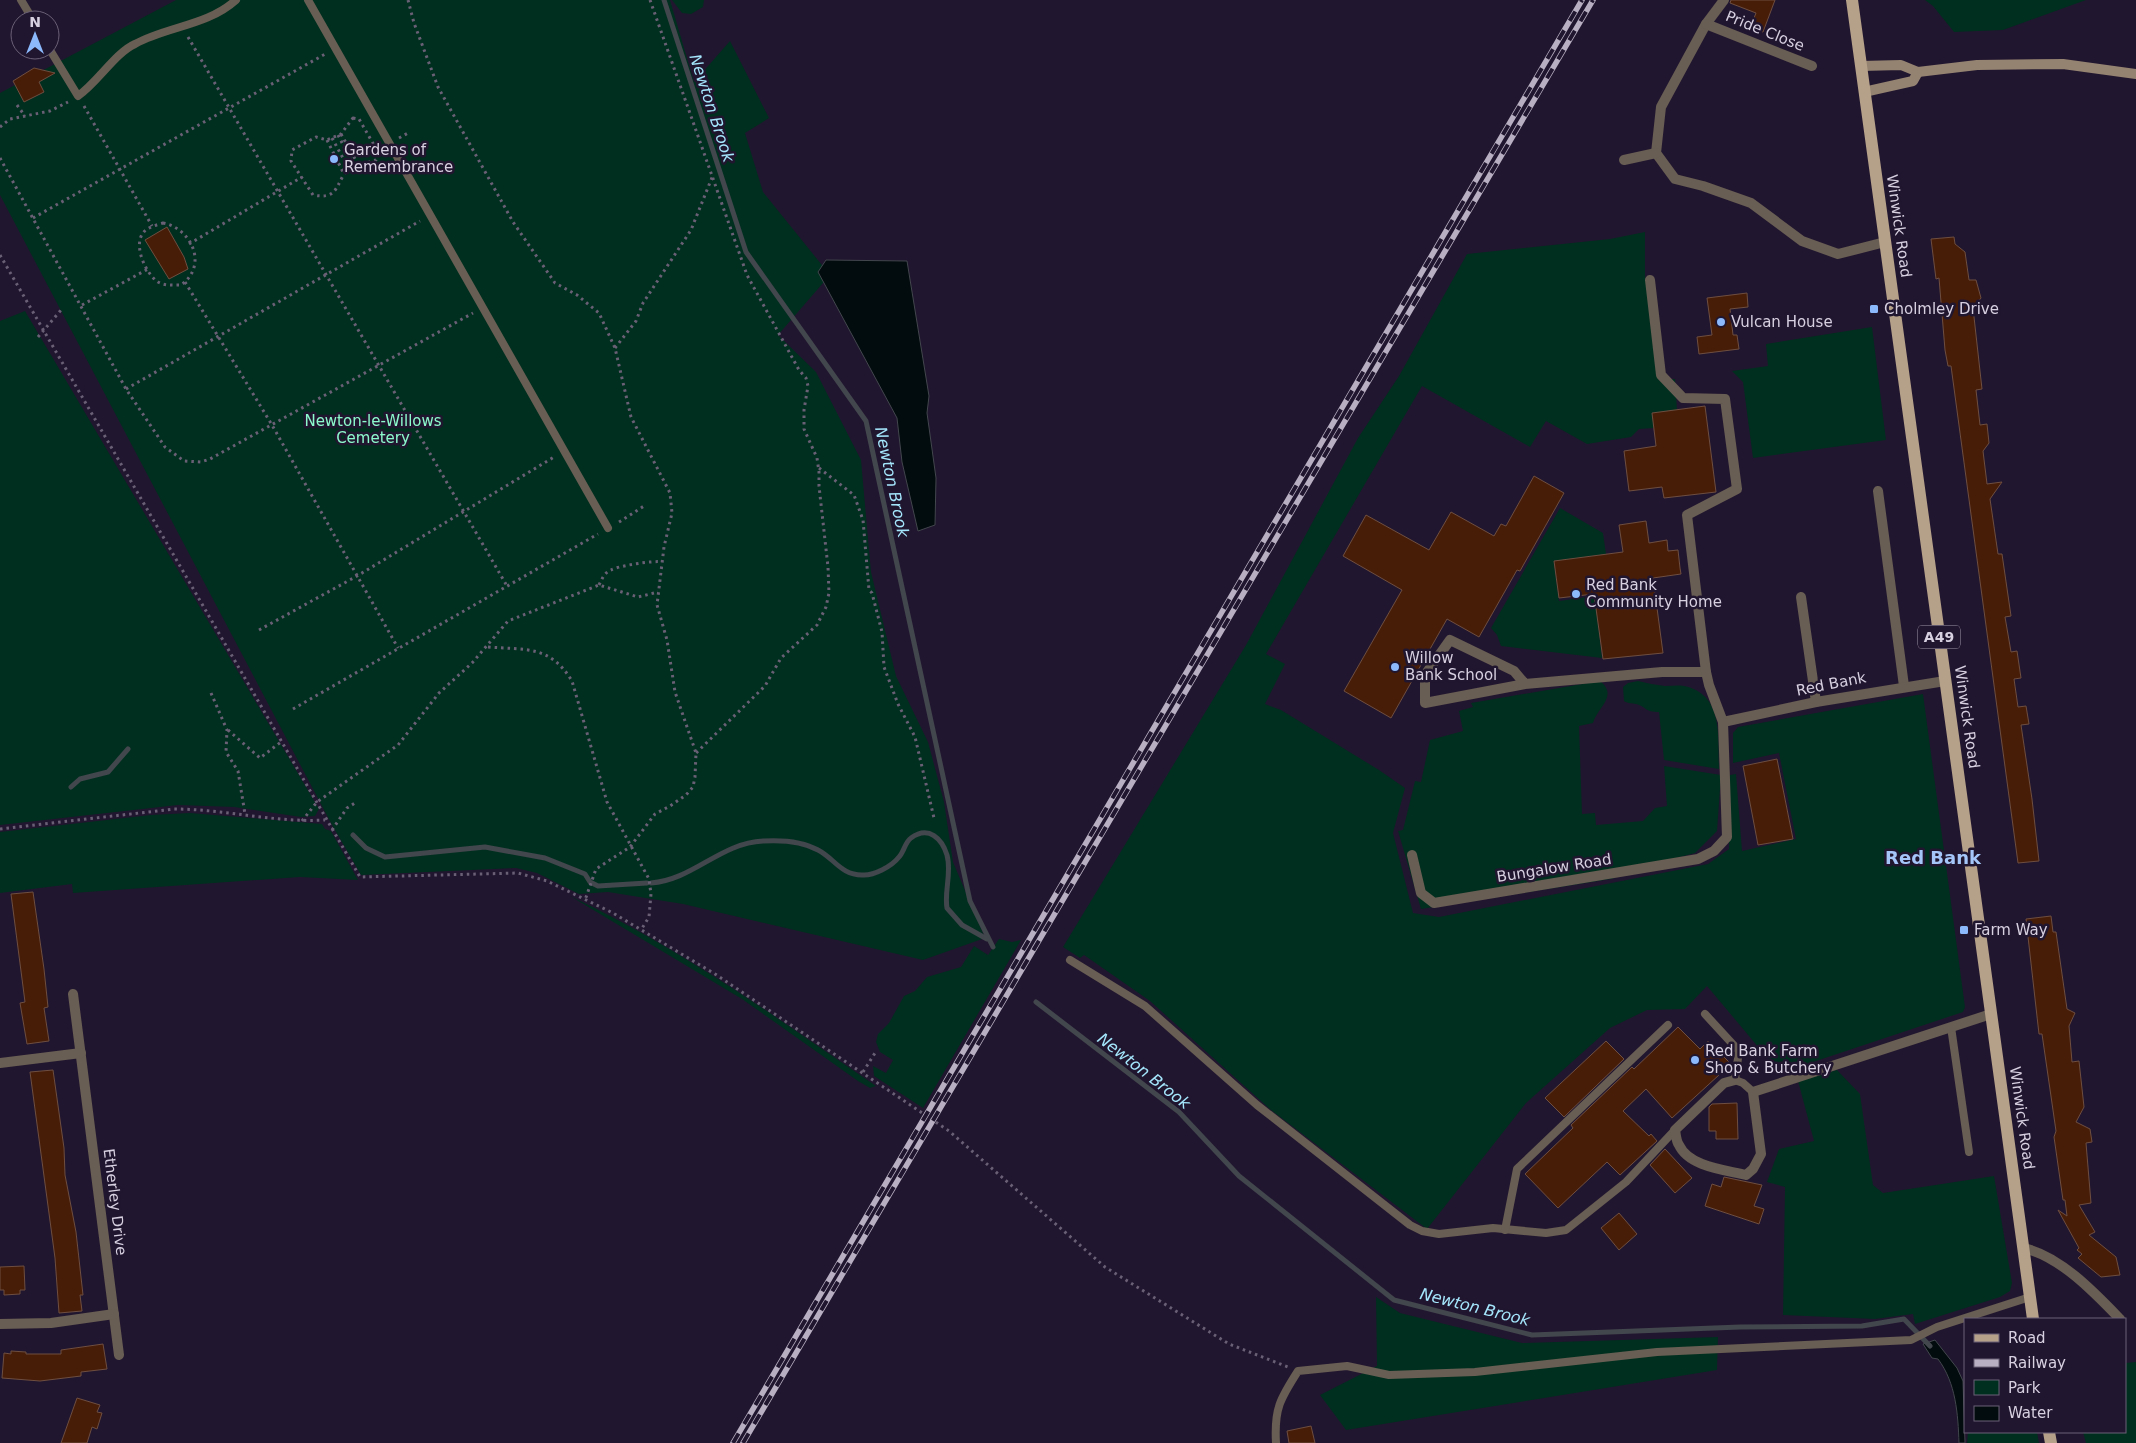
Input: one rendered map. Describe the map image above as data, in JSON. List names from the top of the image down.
{
  "streets": {
    "main road": ["Winwick Road", "A49"],
    "street": [
      "Pride Close",
      "Red Bank",
      "Bungalow Road",
      "Etherley Drive"
    ]
  },
  "crossings": [
    ["Winwick Road", "Red Bank"],
    ["Red Bank", "Bungalow Road"]
  ],
  "districts": ["Red Bank"],
  "water": ["Newton Brook"],
  "parks": ["Newton-le-Willows Cemetery"],
  "places": {
    "other": [
      "Gardens of Remembrance",
      "Vulcan House",
      "Red Bank Community Home",
      "Willow Bank School",
      "Red Bank Farm Shop & Butchery"
    ],
    "transit": ["Cholmley Drive", "Farm Way"]
  },
  "legend": [
    "Road",
    "Railway",
    "Park",
    "Water"
  ],
  "north": "top"
}
